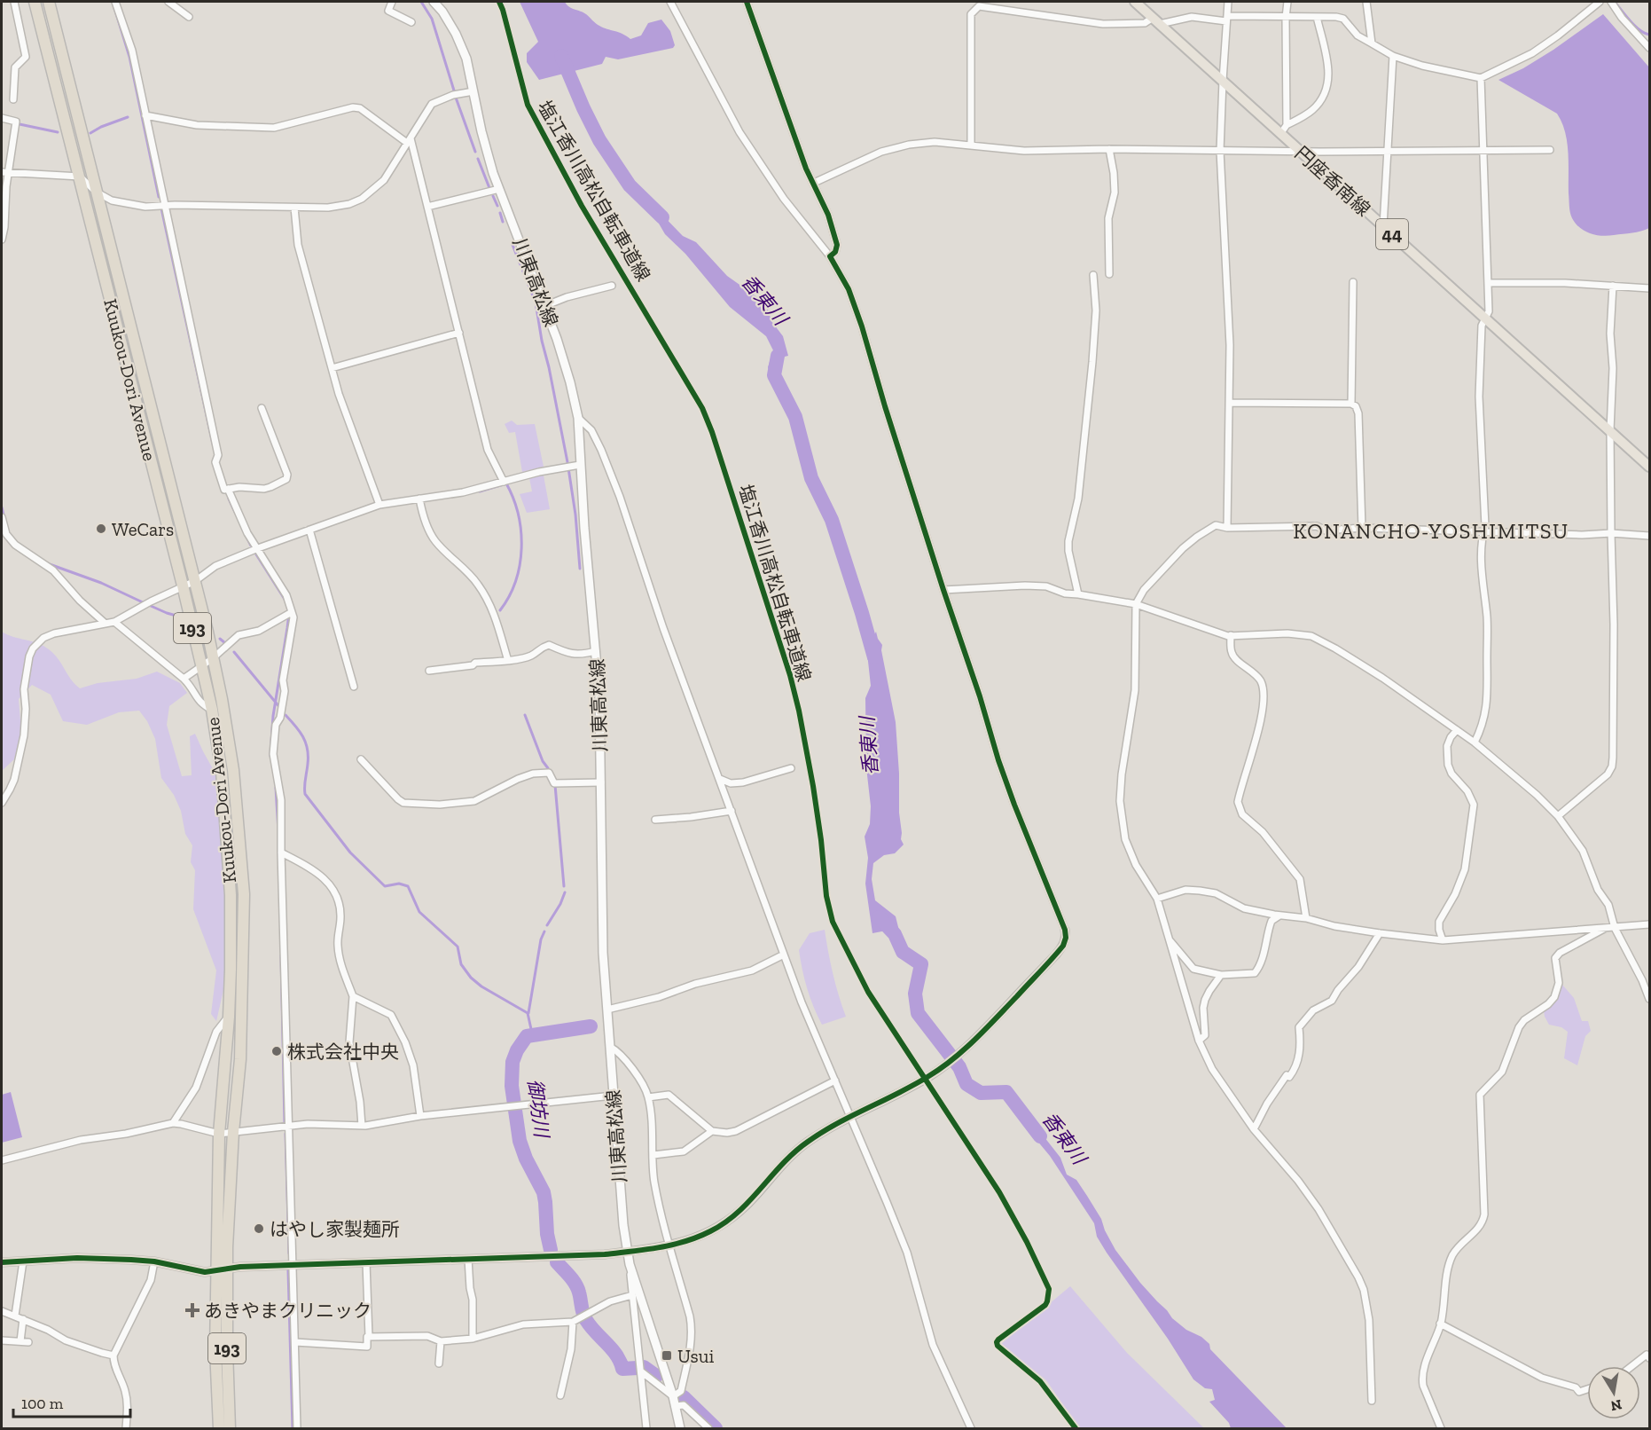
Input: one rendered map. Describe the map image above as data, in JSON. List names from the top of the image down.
{
  "streets": {
    "highway": ["Kuukou-Dori Avenue", "193"],
    "main road": ["円座香南線", "44", "川東高松線"],
    "cycle path": ["塩江香川高松自転車道線"]
  },
  "districts": ["KONANCHO-YOSHIMITSU"],
  "water": ["香東川", "御坊川"],
  "places": {
    "other": ["WeCars", "株式会社中央", "はやし家製麺所"],
    "health": ["あきやまクリニック"],
    "transit": ["Usui"]
  },
  "scale_bar": "100 m",
  "north": "bottom"
}
